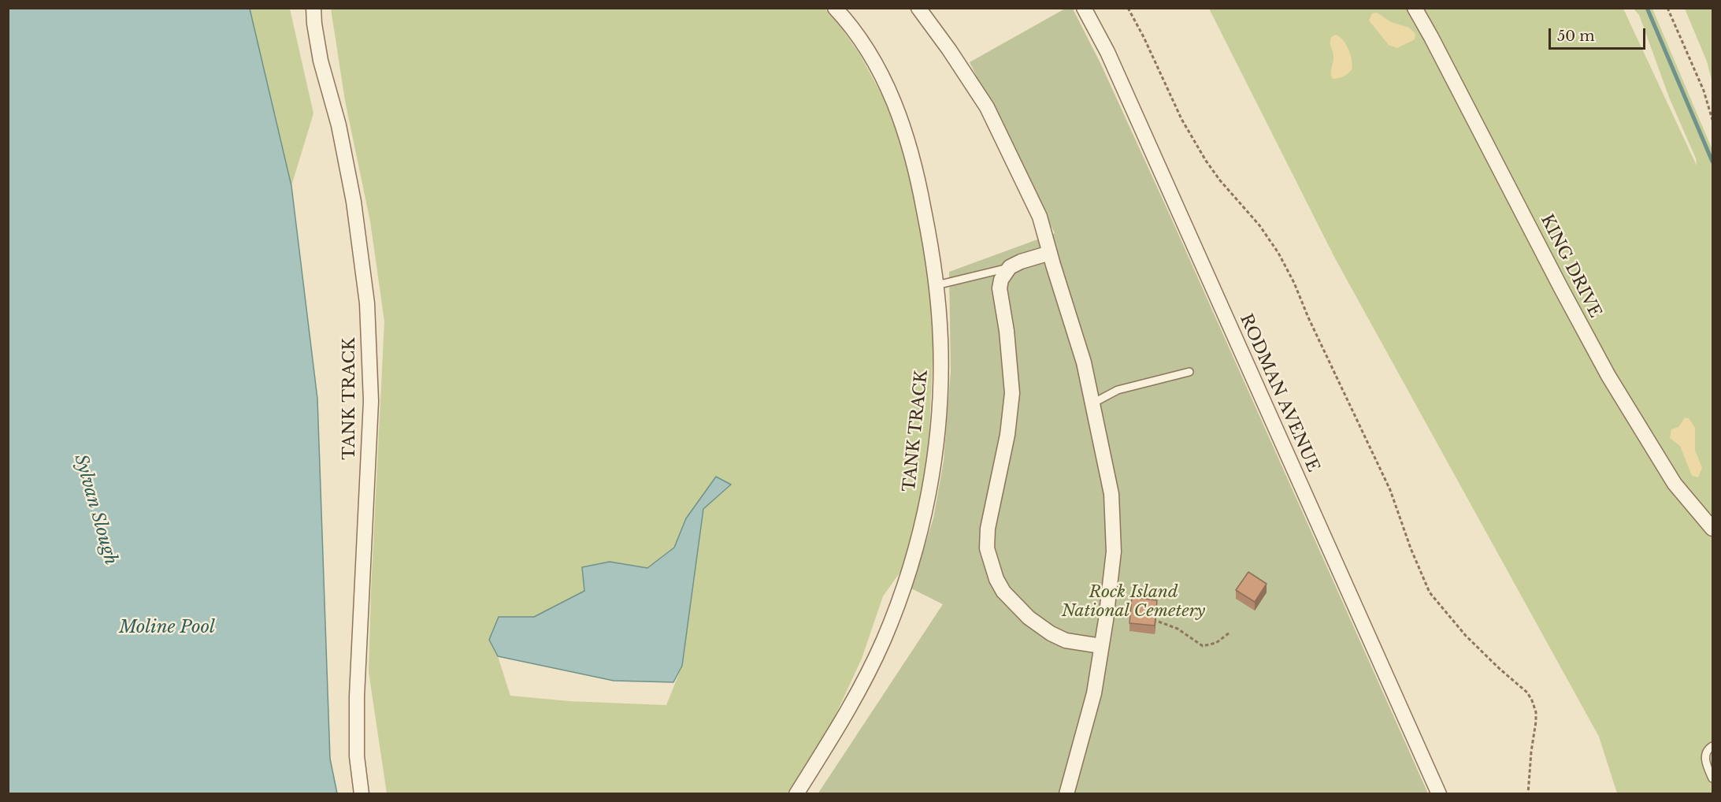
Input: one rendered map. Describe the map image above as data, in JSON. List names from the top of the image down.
{
  "streets": {
    "street": ["KING DRIVE", "RODMAN AVENUE", "TANK TRACK"]
  },
  "water": ["Sylvan Slough", "Moline Pool"],
  "parks": ["Rock Island National Cemetery"],
  "scale_bar": "50 m"
}
